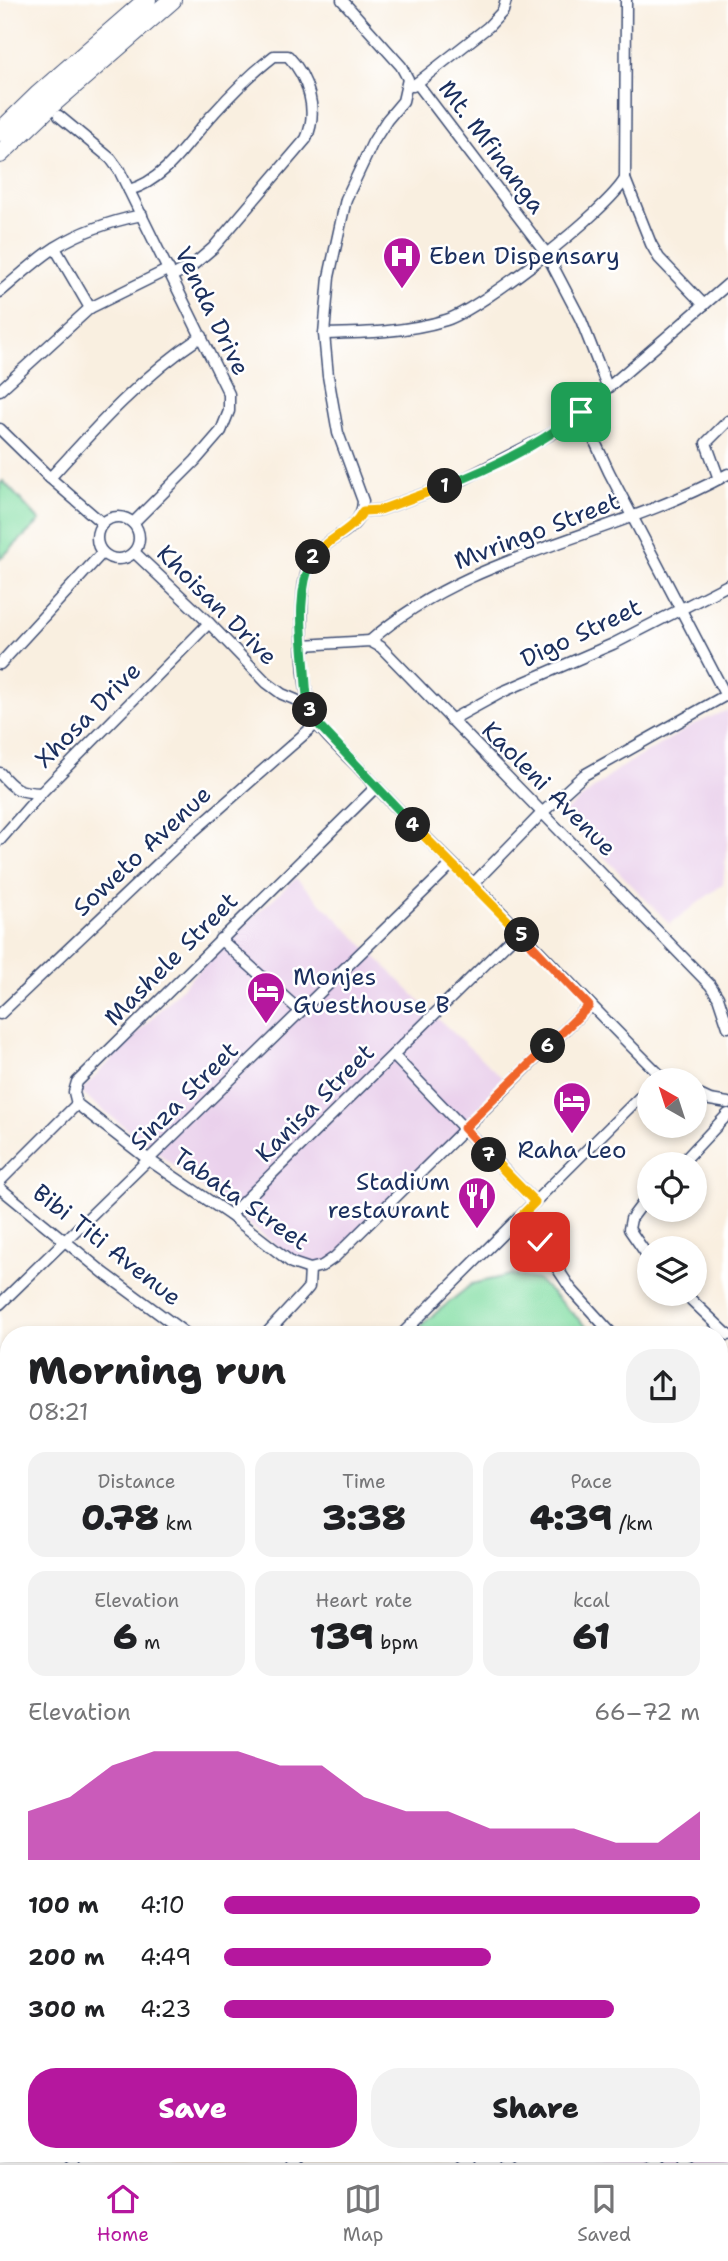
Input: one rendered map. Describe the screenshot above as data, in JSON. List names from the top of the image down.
{
  "streets": {
    "street": [
      "Mt. Mfinanga",
      "Venda Drive",
      "Mvringo Street",
      "Khoisan Drive",
      "Digo Street",
      "Xhosa Drive",
      "Kaoleni Avenue",
      "Soweto Avenue",
      "Mashele Street",
      "Sinza Street",
      "Kanisa Street",
      "Tabata Street",
      "Bibi Titi Avenue"
    ]
  },
  "crossings": [
    ["Venda Drive", "Khoisan Drive"],
    ["Mvringo Street", "Kaoleni Avenue"],
    ["Khoisan Drive", "Xhosa Drive"],
    ["Digo Street", "Kaoleni Avenue"],
    ["Sinza Street", "Tabata Street"],
    ["Sinza Street", "Bibi Titi Avenue"],
    ["Kanisa Street", "Tabata Street"]
  ],
  "places": {
    "hospital": ["Eben Dispensary"],
    "hotel": ["Monjes Guesthouse B", "Raha Leo"],
    "restaurant": ["Stadium restaurant"]
  },
  "north": "top left",
  "page": {
    "pins": [
      "1",
      "2",
      "3",
      "4",
      "5",
      "6",
      "7"
    ],
    "heading": ["Morning run", "08:21"],
    "stats": [
      ["Distance", "0.78 km"],
      ["Time", "3:38"],
      ["Pace", "4:39 /km"],
      ["Elevation", "6 m"],
      ["Heart rate", "139 bpm"],
      ["kcal", "61"]
    ],
    "chart": ["Elevation", "66–72 m"],
    "list": [
      {
        "name": "100 m",
        "note": "4:10"
      },
      {
        "name": "200 m",
        "note": "4:49"
      },
      {
        "name": "300 m",
        "note": "4:23"
      }
    ],
    "buttons": ["Save", "Share"],
    "tabs": ["Home", "Map", "Saved"]
  }
}
